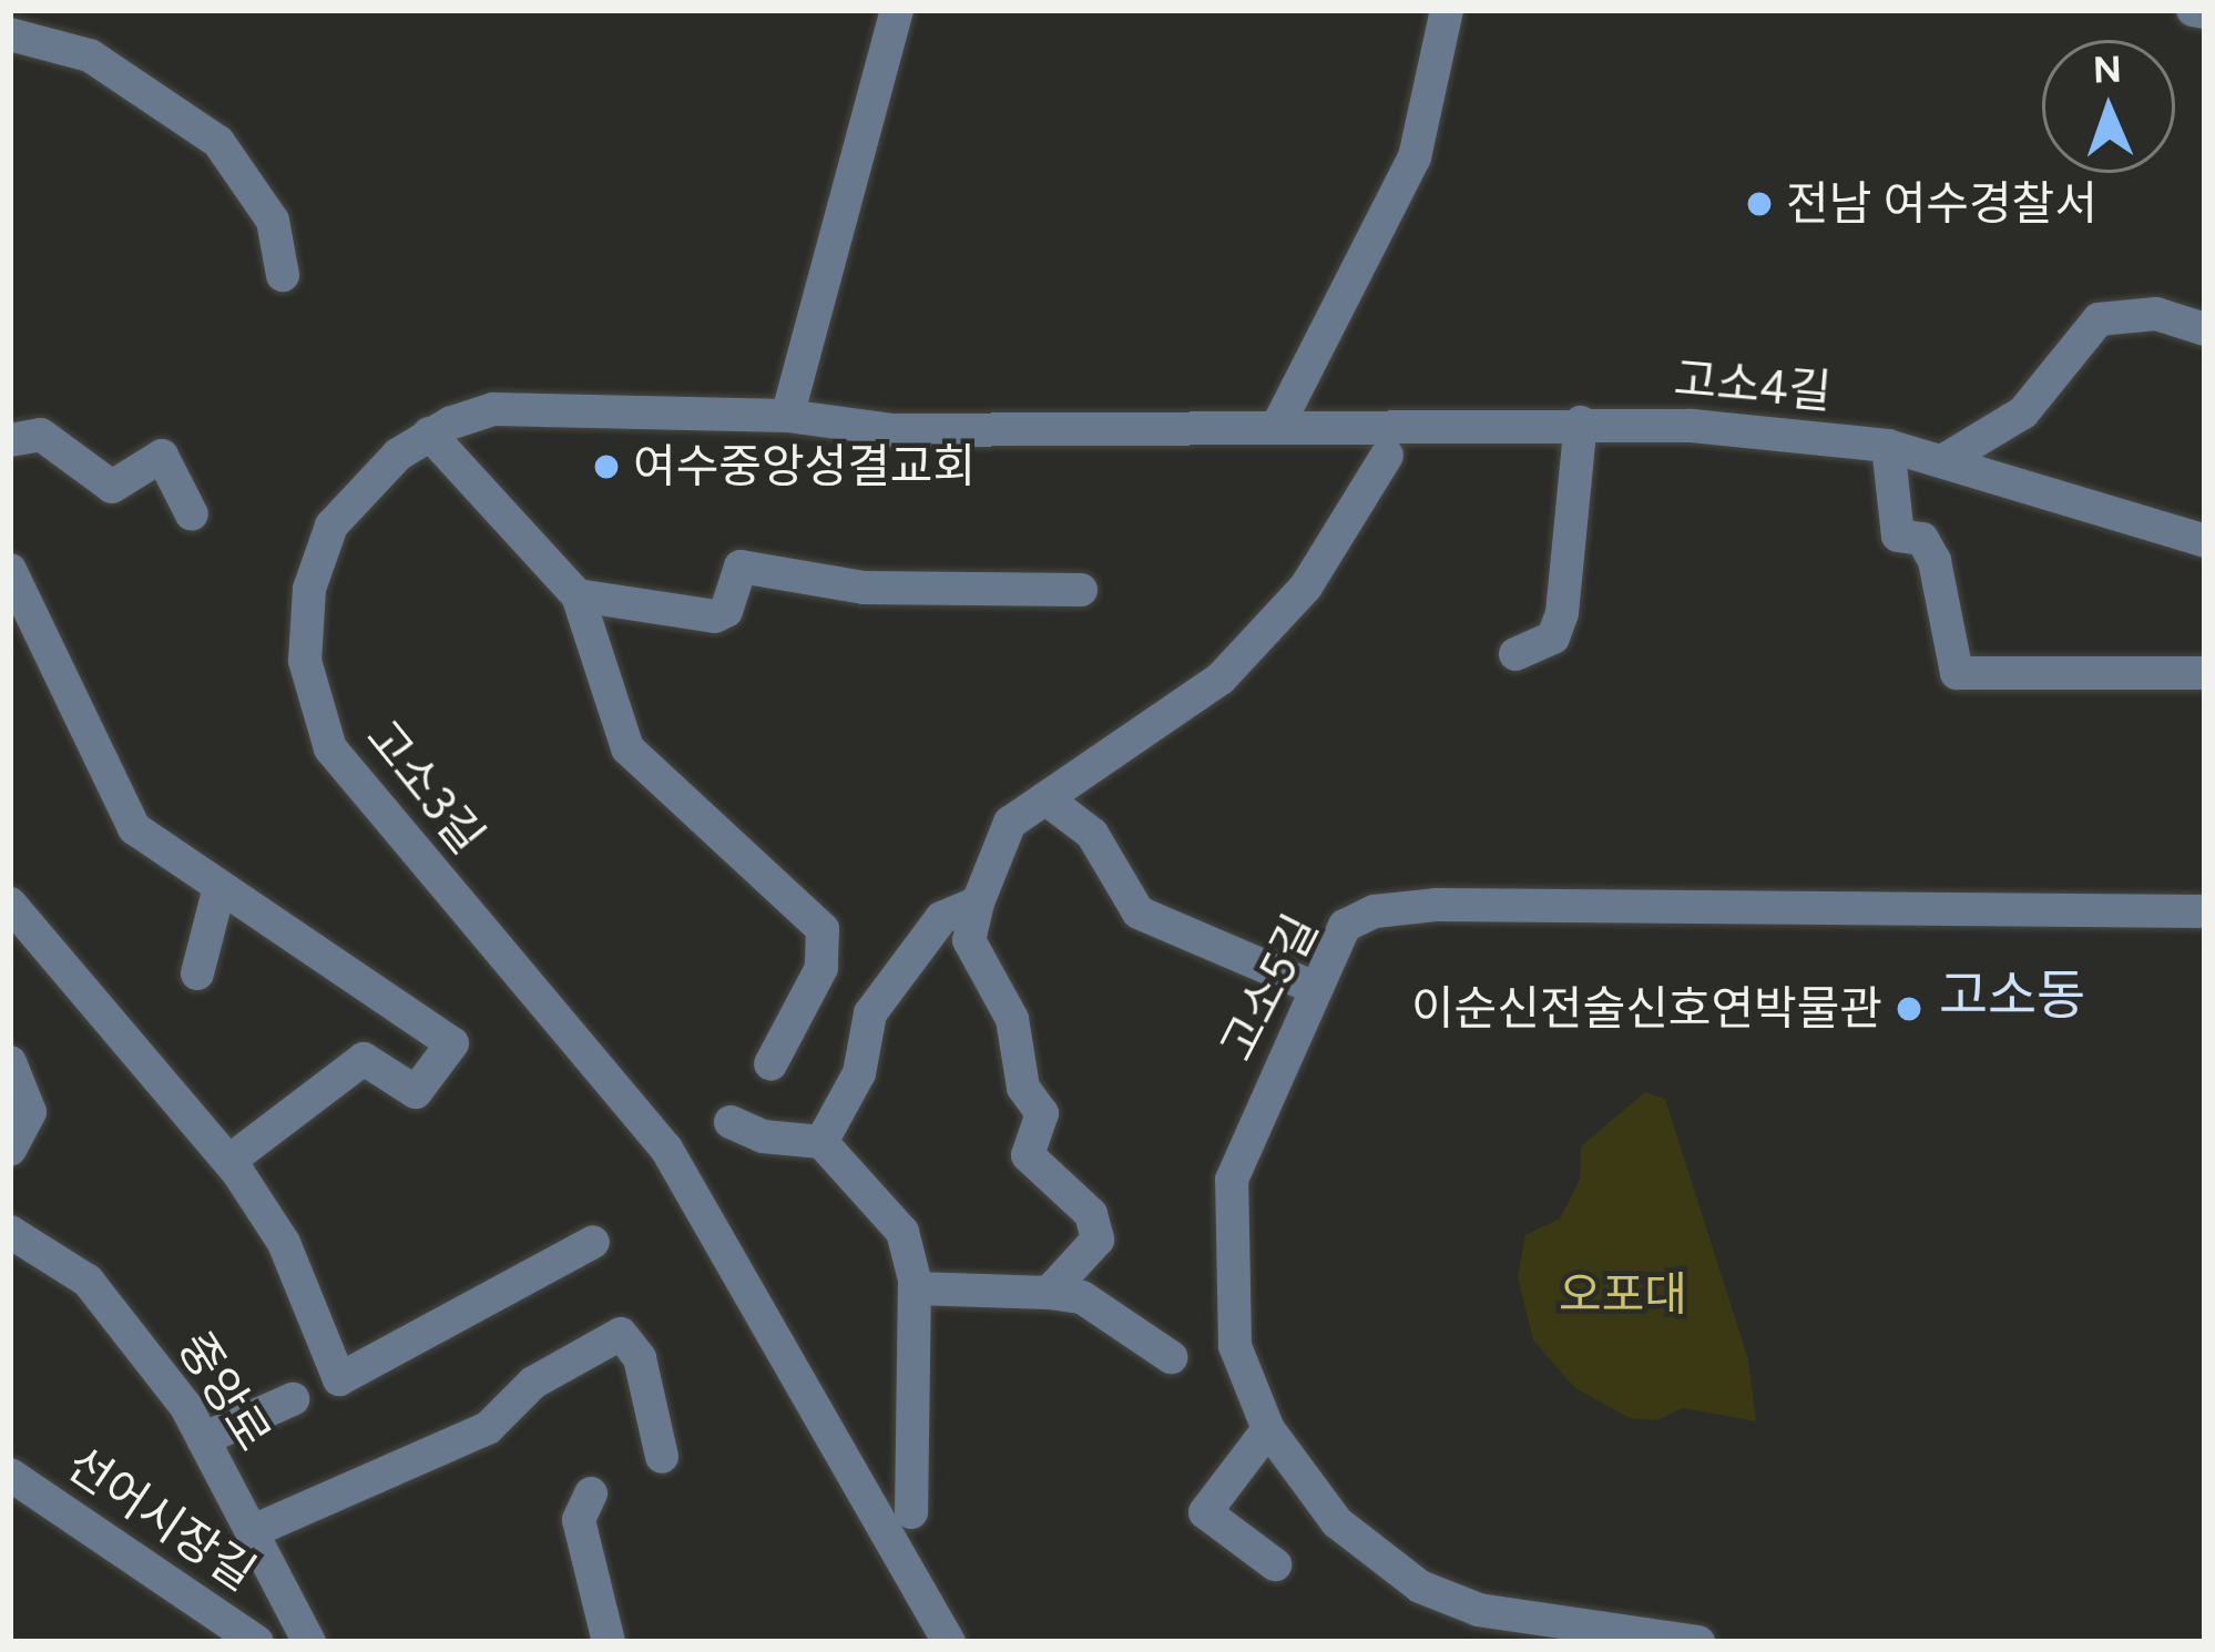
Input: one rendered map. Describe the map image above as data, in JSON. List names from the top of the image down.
{
  "streets": {
    "street": [
      "고소4길",
      "고소3길",
      "고소5길",
      "중앙로",
      "선어시장길"
    ]
  },
  "crossings": [
    ["고소4길", "고소3길"]
  ],
  "districts": ["고소동"],
  "parks": ["오포대"],
  "places": ["전남 여수경찰서", "여수중앙성결교회", "이순신전술신호연박물관"],
  "north": "top"
}
